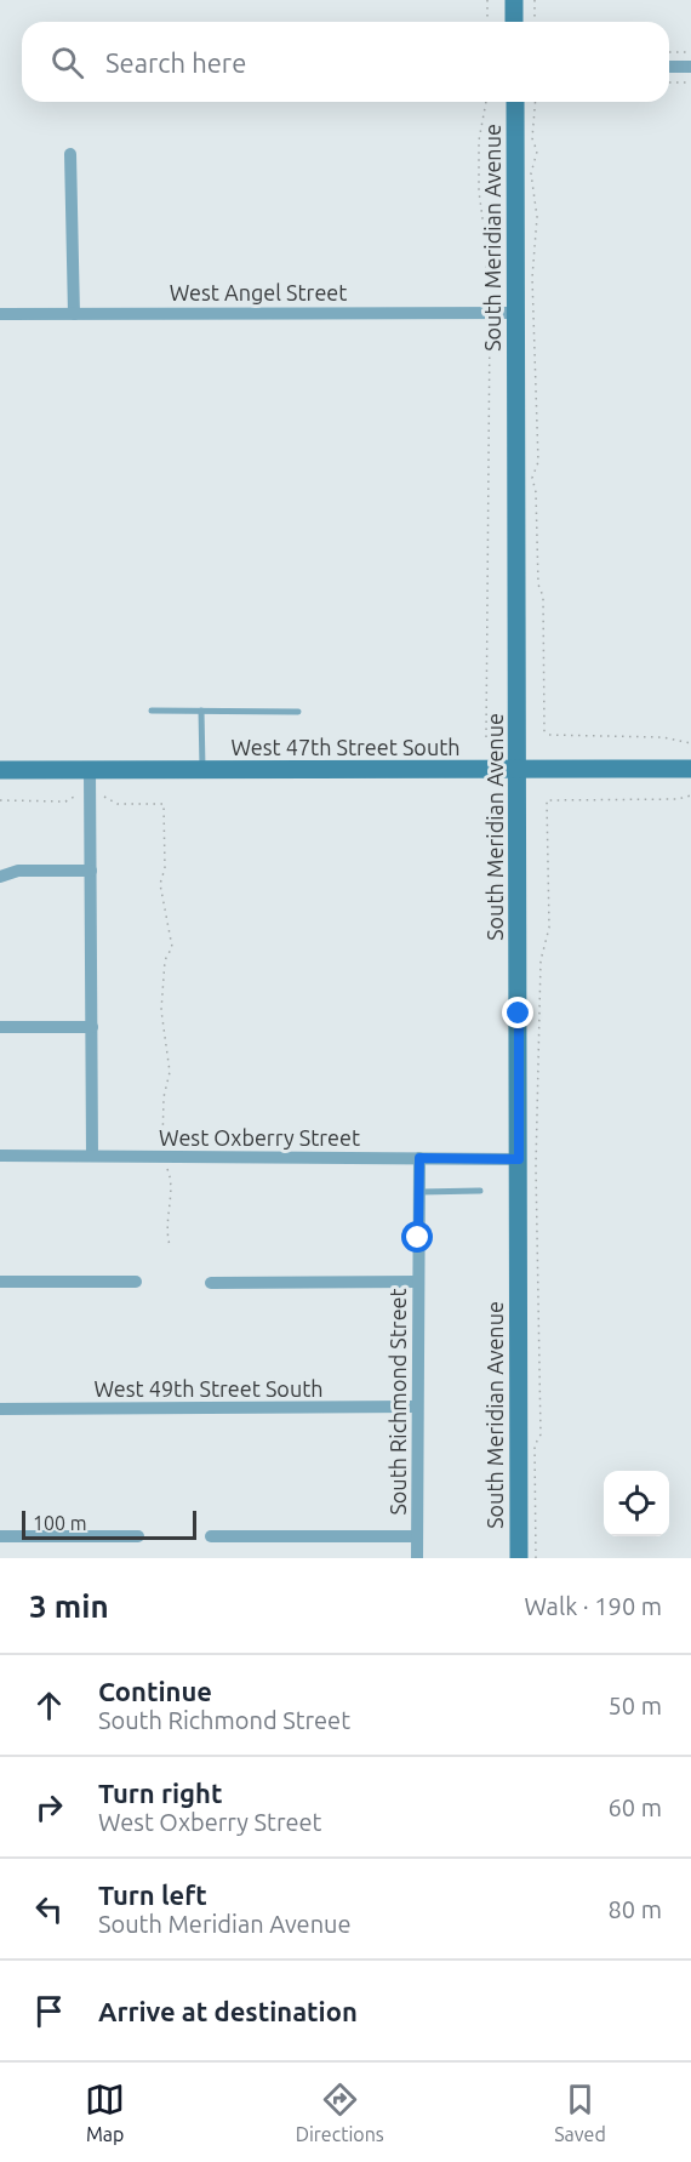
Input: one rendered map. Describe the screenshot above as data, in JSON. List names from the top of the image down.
{
  "streets": {
    "main road": ["South Meridian Avenue", "West 47th Street South"],
    "street": [
      "West Angel Street",
      "West Oxberry Street",
      "West 49th Street South",
      "South Richmond Street"
    ]
  },
  "crossings": [
    ["South Meridian Avenue", "West Angel Street"],
    ["South Meridian Avenue", "West 47th Street South"],
    ["South Meridian Avenue", "West Oxberry Street"],
    ["West Oxberry Street", "South Richmond Street"],
    ["West 49th Street South", "South Richmond Street"]
  ],
  "scale_bar": "100 m",
  "page": {
    "search": "Search here",
    "scale": "100 m",
    "heading": ["3 min", "Walk · 190 m"],
    "list": [
      ["Continue", "South Richmond Street", "50 m"],
      ["Turn right", "West Oxberry Street", "60 m"],
      ["Turn left", "South Meridian Avenue", "80 m"],
      "Arrive at destination"
    ],
    "nav": ["Map", "Directions", "Saved"]
  }
}
